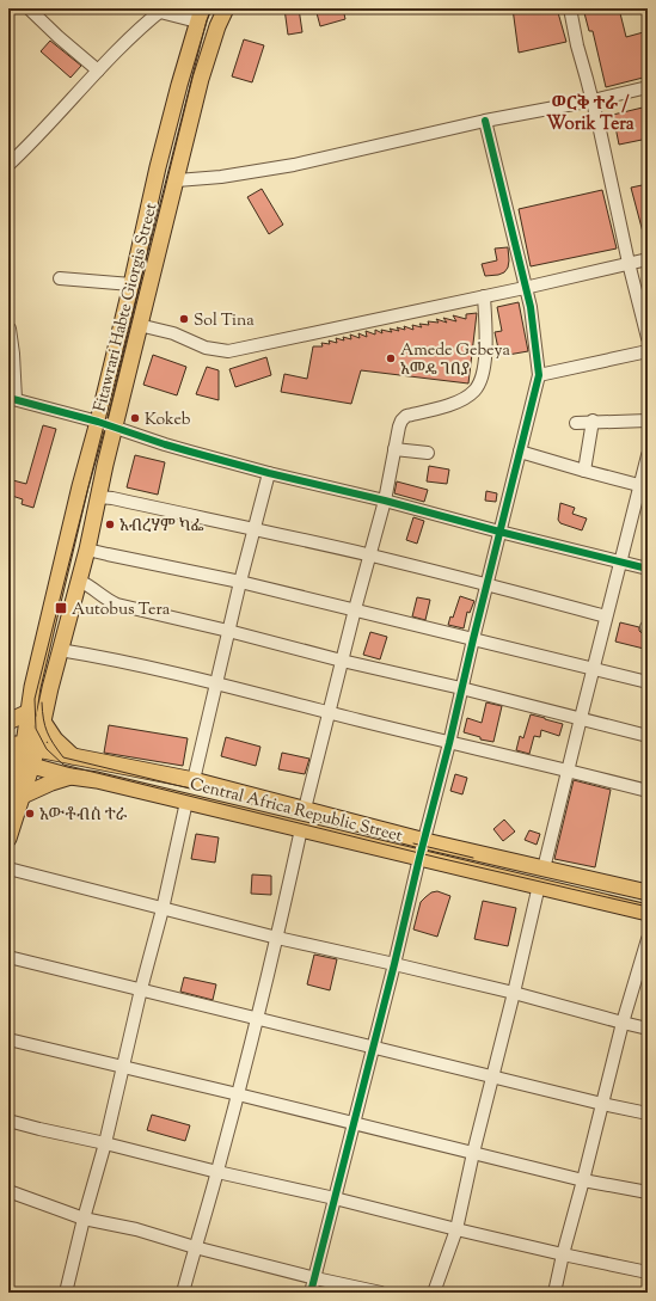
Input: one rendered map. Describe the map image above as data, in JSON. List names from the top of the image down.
{
  "streets": {
    "main road": ["Fitawrari Habte Giorgis Street", "Central Africa Republic Street"]
  },
  "crossings": [
    ["Fitawrari Habte Giorgis Street", "Central Africa Republic Street"]
  ],
  "districts": ["ወርቅ ተራ / Worik Tera"],
  "places": {
    "other": [
      "Sol Tina",
      "Amede Gebeya አመዴ ገበያ",
      "Kokeb",
      "አብረሃም ካፌ",
      "አውቶብስ ተራ"
    ],
    "transit": ["Autobus Tera"]
  }
}
